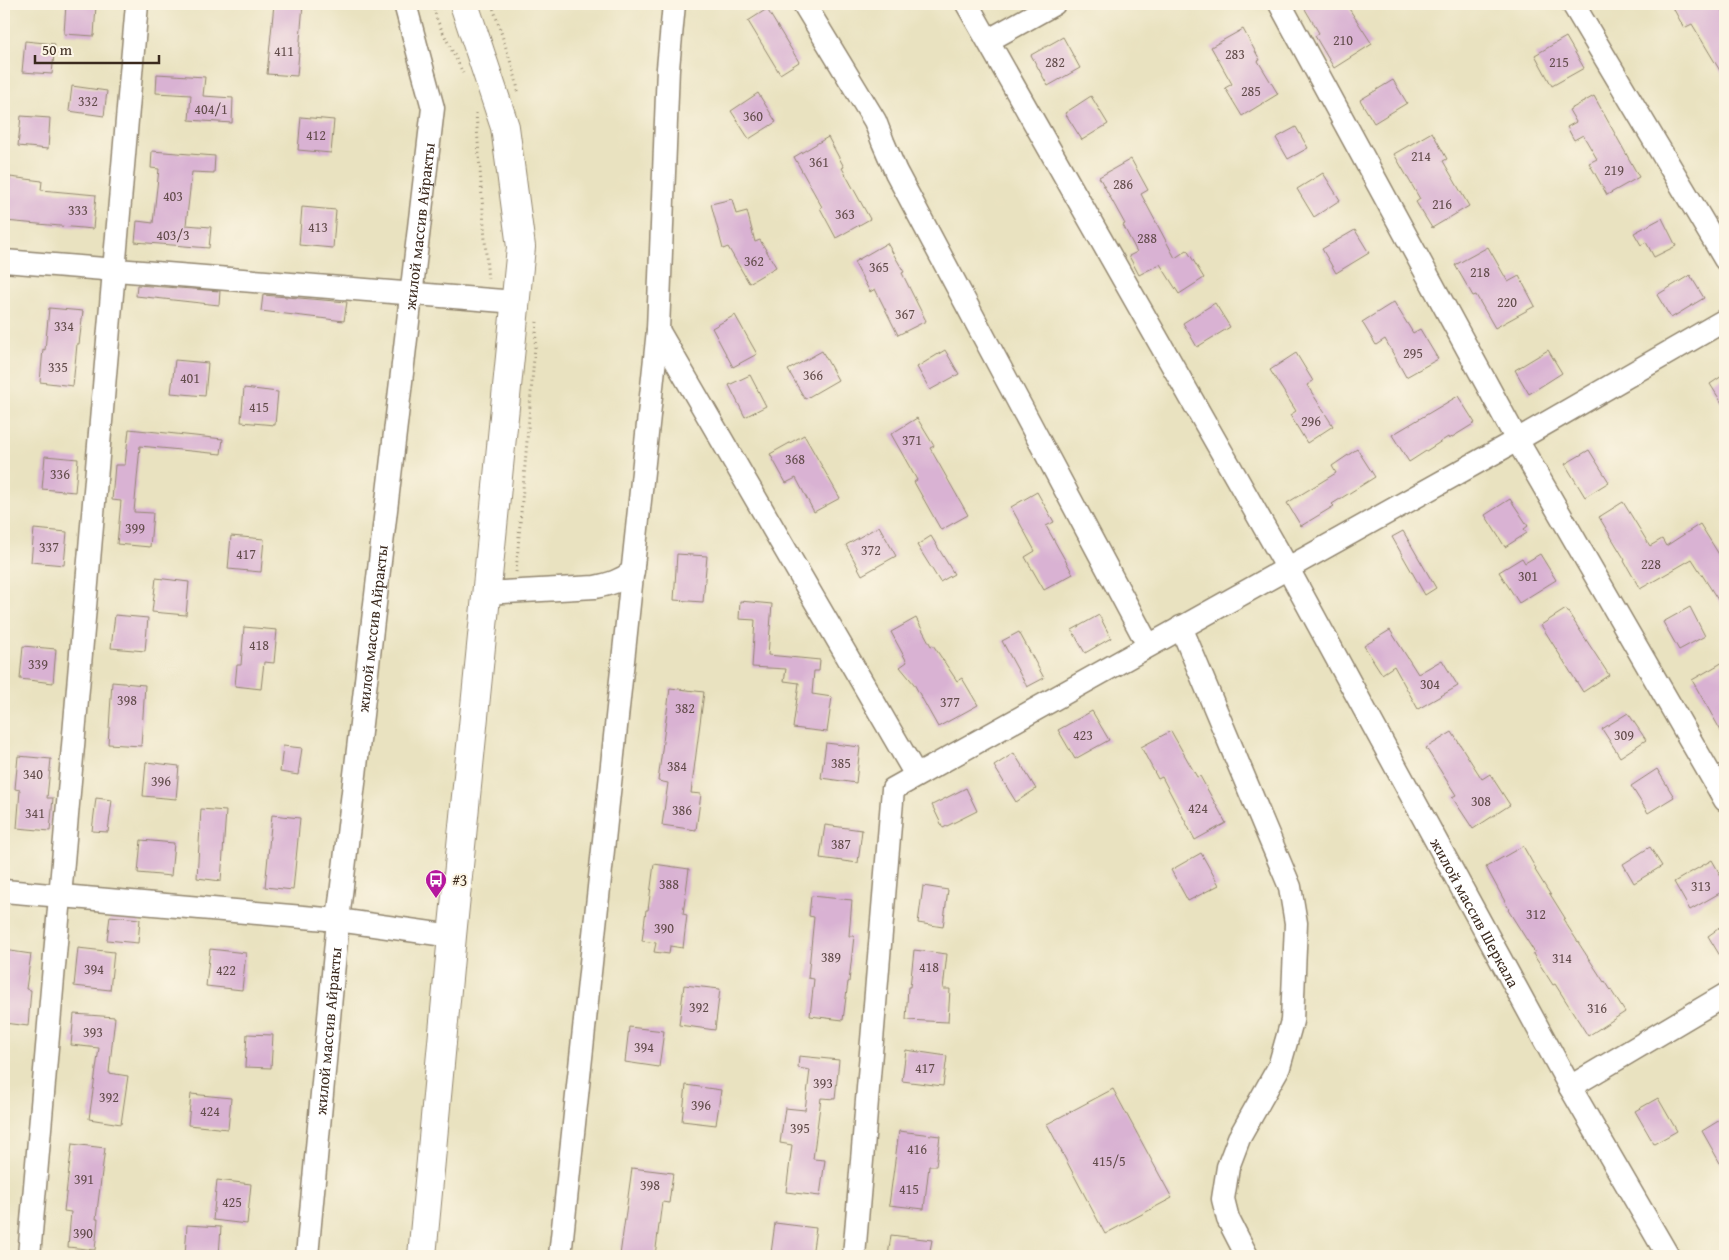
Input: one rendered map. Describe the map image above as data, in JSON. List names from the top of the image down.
{
  "streets": {
    "street": ["жилой массив Айракты", "жилой массив Шеркала"]
  },
  "places": {
    "bus stop": ["#3"]
  },
  "house_numbers": [
    "210",
    "411",
    "283",
    "282",
    "215",
    "285",
    "332",
    "404/1",
    "360",
    "412",
    "214",
    "361",
    "219",
    "286",
    "403",
    "216",
    "333",
    "363",
    "413",
    "403/3",
    "288",
    "362",
    "365",
    "218",
    "220",
    "367",
    "334",
    "295",
    "335",
    "366",
    "401",
    "415",
    "296",
    "371",
    "368",
    "336",
    "399",
    "337",
    "372",
    "417",
    "228",
    "301",
    "418",
    "339",
    "304",
    "398",
    "377",
    "382",
    "423",
    "309",
    "385",
    "384",
    "340",
    "396",
    "308",
    "424",
    "386",
    "341",
    "387",
    "388",
    "313",
    "312",
    "390",
    "389",
    "314",
    "418",
    "394",
    "422",
    "392",
    "316",
    "393",
    "394",
    "417",
    "393",
    "392",
    "396",
    "424",
    "395",
    "416",
    "415/5",
    "391",
    "398",
    "415",
    "425",
    "390"
  ],
  "scale_bar": "50 m"
}
